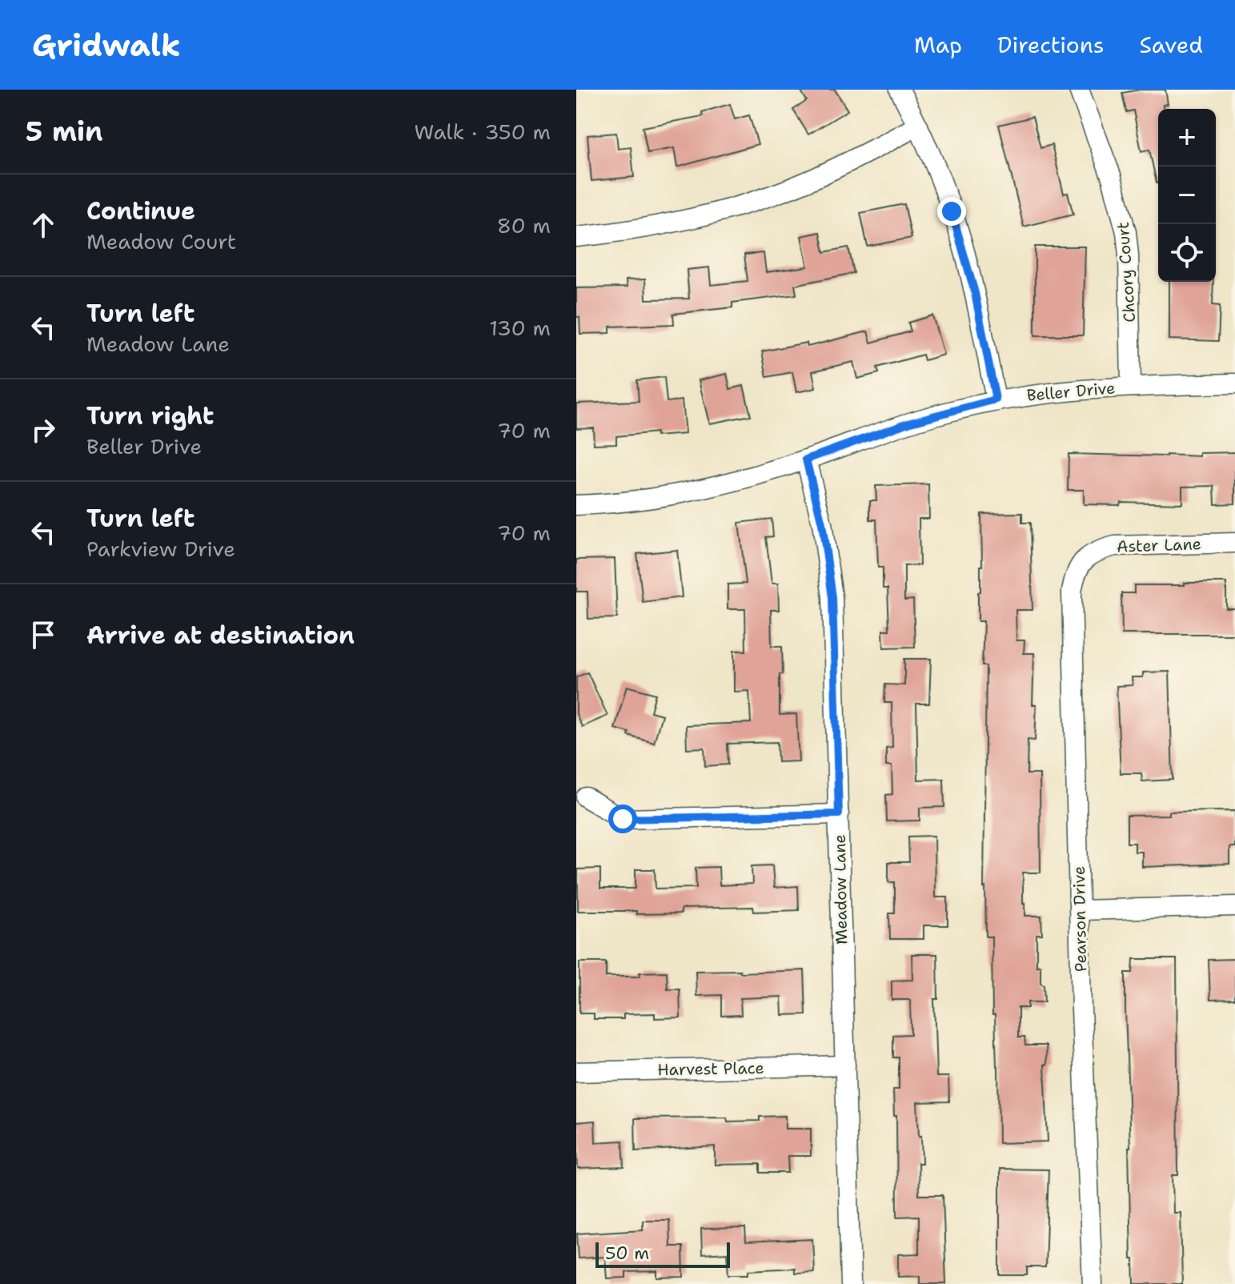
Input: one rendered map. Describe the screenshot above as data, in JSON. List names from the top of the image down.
{
  "streets": {
    "street": [
      "Chcory Court",
      "Beller Drive",
      "Aster Lane",
      "Meadow Lane",
      "Pearson Drive",
      "Harvest Place"
    ]
  },
  "crossings": [
    ["Chcory Court", "Beller Drive"],
    ["Beller Drive", "Meadow Lane"],
    ["Aster Lane", "Pearson Drive"],
    ["Meadow Lane", "Harvest Place"]
  ],
  "scale_bar": "50 m",
  "page": {
    "header": "Gridwalk",
    "nav": ["Map", "Directions", "Saved"],
    "heading": ["5 min", "Walk · 350 m"],
    "map_buttons": ["+", "−"],
    "list": [
      ["Continue", "Meadow Court", "80 m"],
      ["Turn left", "Meadow Lane", "130 m"],
      ["Turn right", "Beller Drive", "70 m"],
      ["Turn left", "Parkview Drive", "70 m"],
      "Arrive at destination"
    ],
    "scale": "50 m"
  }
}
